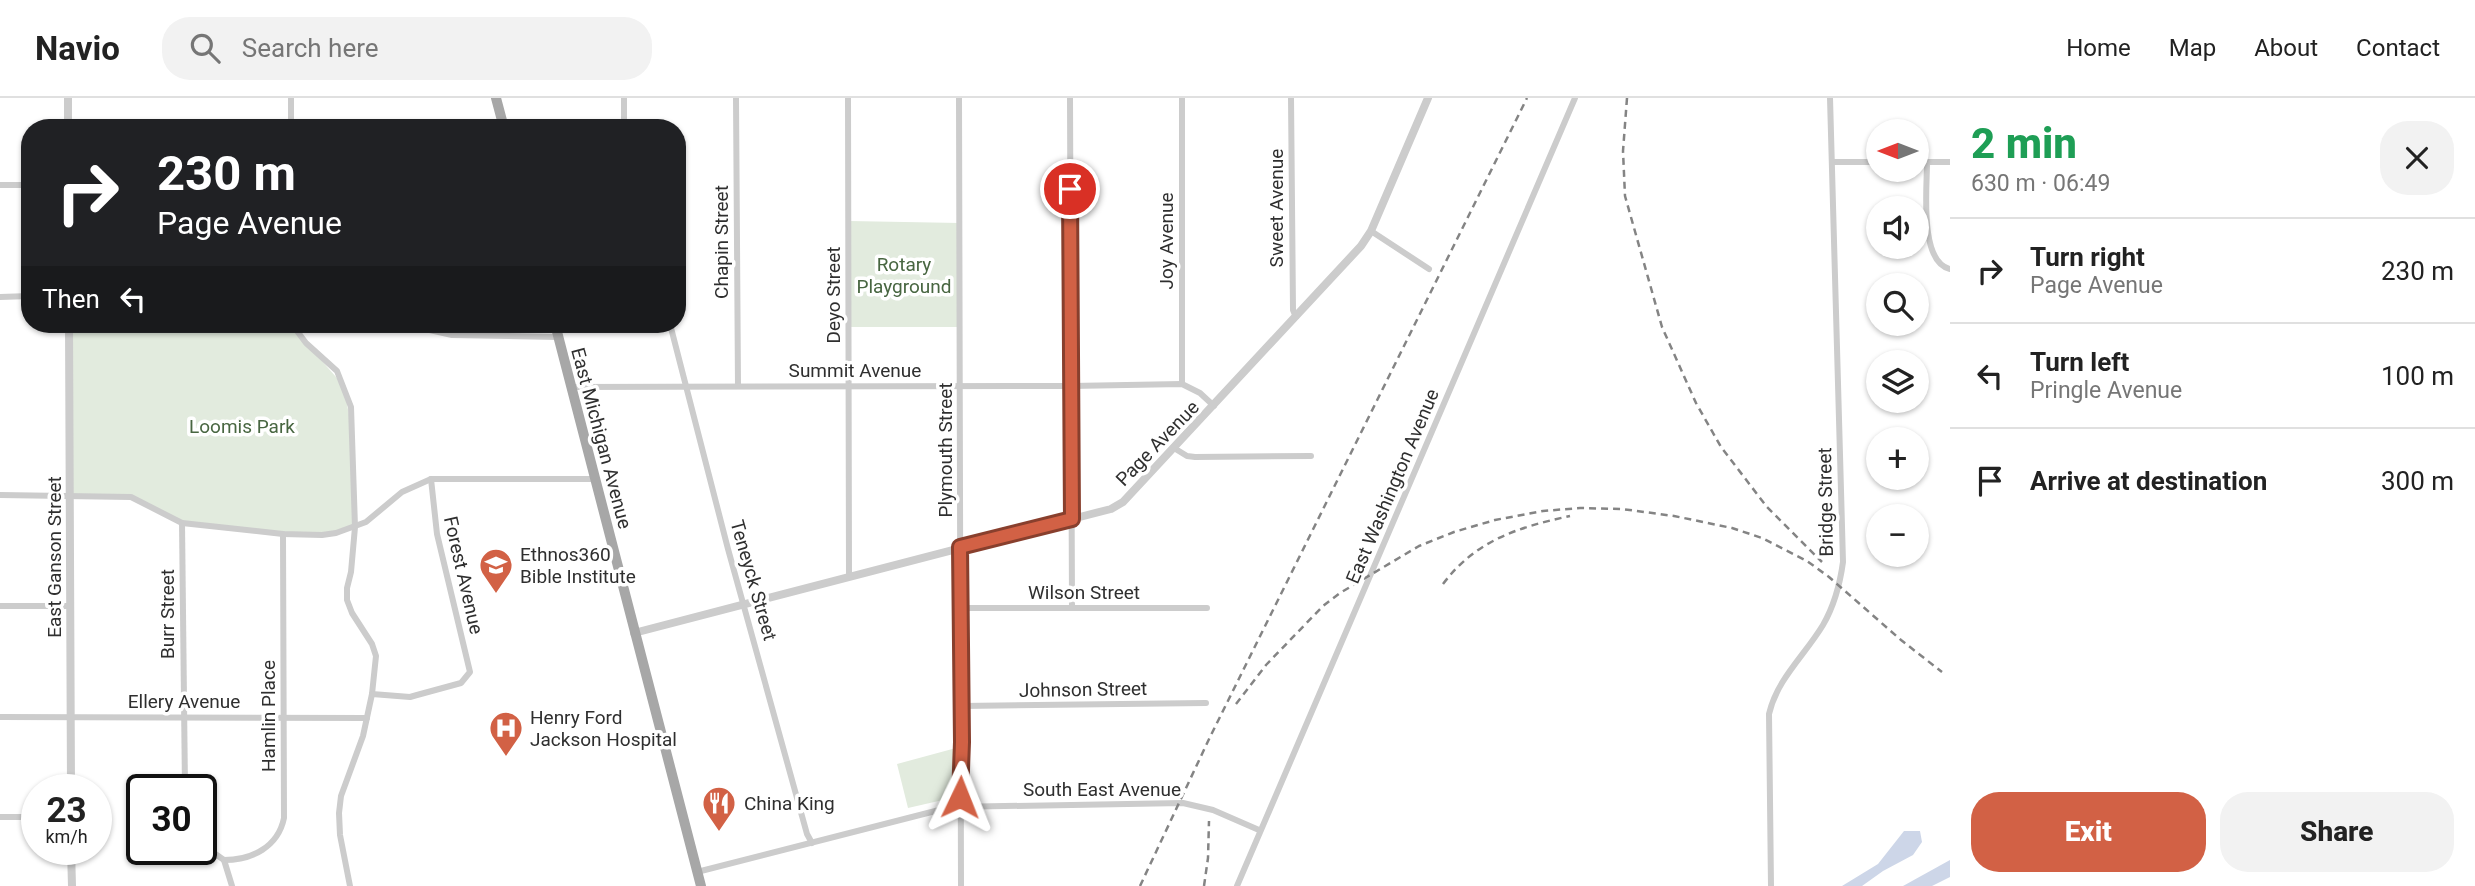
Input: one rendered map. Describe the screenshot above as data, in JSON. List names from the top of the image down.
{
  "streets": {
    "main road": ["East Michigan Avenue"],
    "street": [
      "Sweet Avenue",
      "Joy Avenue",
      "Chapin Street",
      "Deyo Street",
      "Summit Avenue",
      "Page Avenue",
      "Plymouth Street",
      "East Washington Avenue",
      "Bridge Street",
      "East Ganson Street",
      "Forest Avenue",
      "Teneyck Street",
      "Wilson Street",
      "Burr Street",
      "Johnson Street",
      "Ellery Avenue",
      "Hamlin Place",
      "South East Avenue"
    ]
  },
  "crossings": [
    ["Sweet Avenue", "Page Avenue"],
    ["Joy Avenue", "Summit Avenue"],
    ["Chapin Street", "Summit Avenue"],
    ["Deyo Street", "Summit Avenue"],
    ["Deyo Street", "Page Avenue"],
    ["Summit Avenue", "East Michigan Avenue"],
    ["Summit Avenue", "Plymouth Street"],
    ["Summit Avenue", "Teneyck Street"],
    ["East Michigan Avenue", "Page Avenue"],
    ["East Michigan Avenue", "South East Avenue"],
    ["Page Avenue", "Plymouth Street"],
    ["Page Avenue", "Teneyck Street"],
    ["Plymouth Street", "Wilson Street"],
    ["Plymouth Street", "Johnson Street"],
    ["Plymouth Street", "South East Avenue"],
    ["East Washington Avenue", "South East Avenue"],
    ["East Ganson Street", "Ellery Avenue"],
    ["Teneyck Street", "South East Avenue"],
    ["Burr Street", "Ellery Avenue"],
    ["Ellery Avenue", "Hamlin Place"]
  ],
  "parks": ["Rotary Playground", "Loomis Park"],
  "places": {
    "school or university": ["Ethnos360 Bible Institute"],
    "hospital": ["Henry Ford Jackson Hospital"],
    "restaurant": ["China King"]
  },
  "north": "left",
  "page": {
    "header": "Navio",
    "search": "Search here",
    "nav": [
      "Home",
      "Map",
      "About",
      "Contact"
    ],
    "heading": ["2 min", "630 m · 06:49"],
    "map_buttons": ["+", "−"],
    "turn": ["230 m", "Page Avenue"],
    "list": [
      {
        "name": "Turn right",
        "note": "Page Avenue",
        "value": "230 m"
      },
      {
        "name": "Turn left",
        "note": "Pringle Avenue",
        "value": "100 m"
      },
      {
        "name": "Arrive at destination",
        "value": "300 m"
      }
    ],
    "then": "Then",
    "speed": "23 km/h",
    "limit": "30",
    "buttons": ["Exit", "Share"]
  }
}
